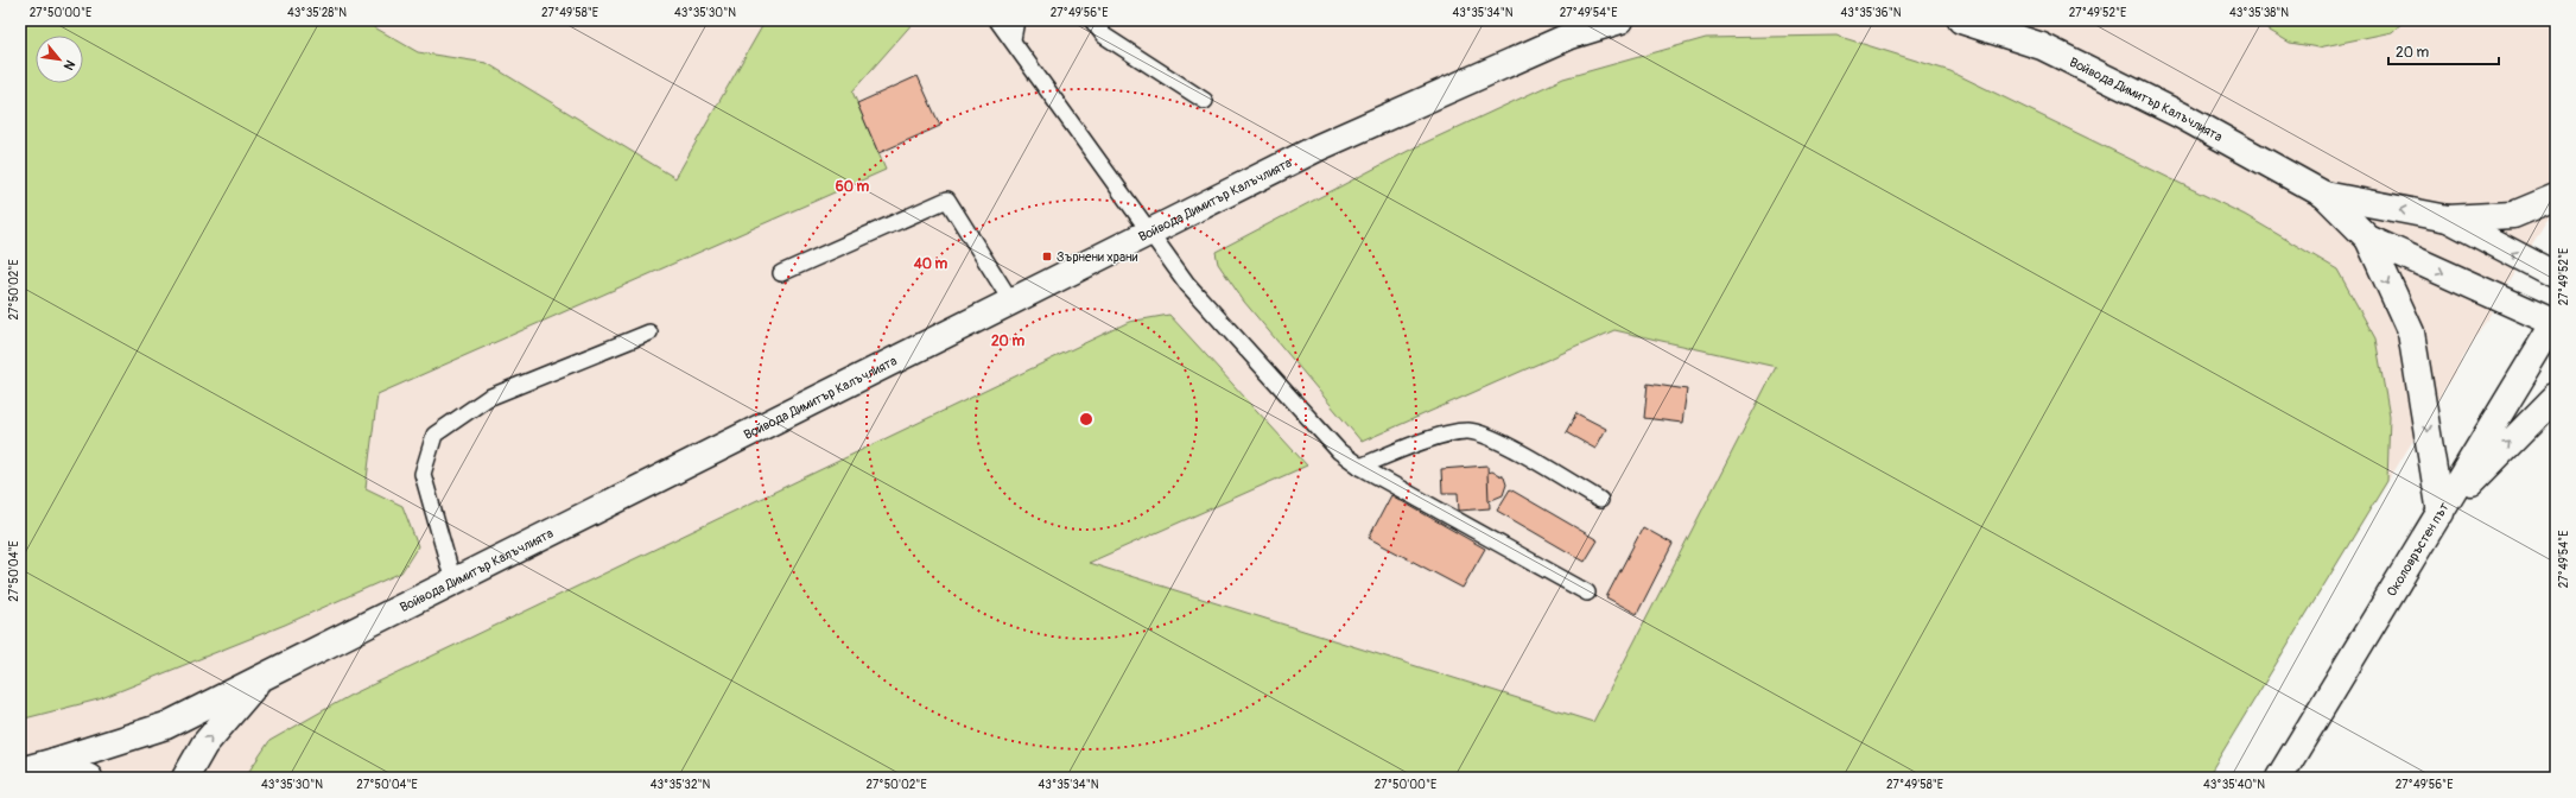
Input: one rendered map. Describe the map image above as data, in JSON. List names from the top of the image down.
{
  "streets": {
    "street": ["Войвода Димитър Калъчлията", "Околовръстен път"]
  },
  "places": {
    "transit": ["Зърнени храни"]
  },
  "scale_bar": "20 m",
  "north": "bottom right",
  "coordinates": [
    "27°50'00\"E",
    "43°35'28\"N",
    "27°49'58\"E",
    "43°35'30\"N",
    "27°49'56\"E",
    "43°35'34\"N",
    "27°49'54\"E",
    "43°35'36\"N",
    "27°49'52\"E",
    "43°35'38\"N",
    "27°50'02\"E",
    "27°50'04\"E",
    "43°35'32\"N",
    "43°35'40\"N"
  ],
  "rings": ["60 m", "40 m", "20 m"]
}
